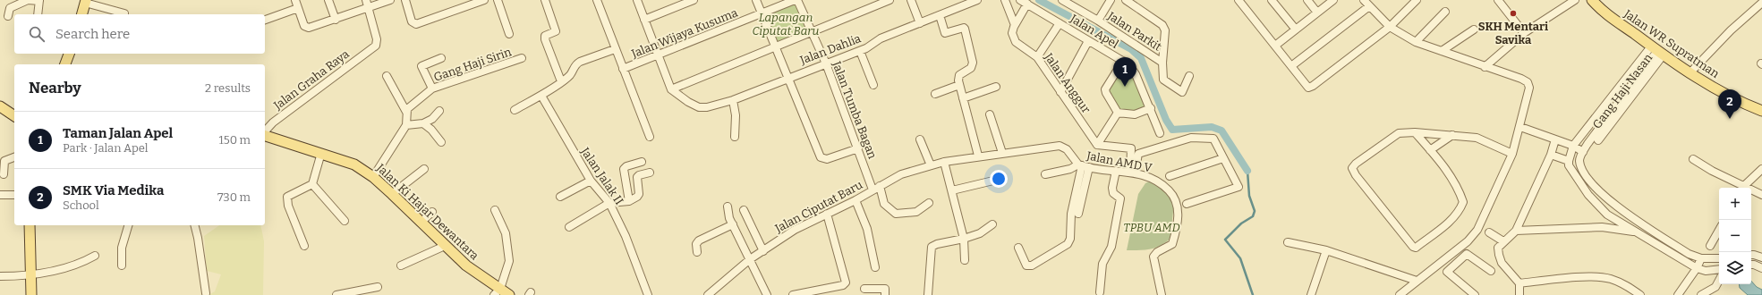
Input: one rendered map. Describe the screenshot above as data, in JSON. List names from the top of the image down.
{
  "streets": {
    "main road": ["Jalan WR Supratman", "Jalan Ki Hajar Dewantara"],
    "street": [
      "Jalan Apel",
      "Jalan Parkit",
      "Jalan Wijaya Kusuma",
      "Jalan Dahlia",
      "Gang Haji Sirin",
      "Jalan Graha Raya",
      "Jalan Anggur",
      "Gang Haji Nasan",
      "Jalan Tumba Bagan",
      "Jalan AMD V",
      "Jalan Jalak II",
      "Jalan Ciputat Baru"
    ]
  },
  "crossings": [
    ["Jalan WR Supratman", "Gang Haji Nasan"],
    ["Jalan Dahlia", "Jalan Tumba Bagan"],
    ["Jalan Tumba Bagan", "Jalan AMD V"],
    ["Jalan Tumba Bagan", "Jalan Ciputat Baru"],
    ["Jalan AMD V", "Jalan Ciputat Baru"]
  ],
  "parks": ["Lapangan Ciputat Baru", "TPBU AMD"],
  "places": ["SKH Mentari Savika"],
  "page": {
    "search": "Search here",
    "pins": ["1", "2"],
    "heading": ["Nearby", "2 results"],
    "list": [
      {
        "mark": "1",
        "name": "Taman Jalan Apel",
        "note": "Park · Jalan Apel",
        "value": "150 m"
      },
      {
        "mark": "2",
        "name": "SMK Via Medika",
        "note": "School",
        "value": "730 m"
      }
    ],
    "map_buttons": ["+", "−"]
  }
}
